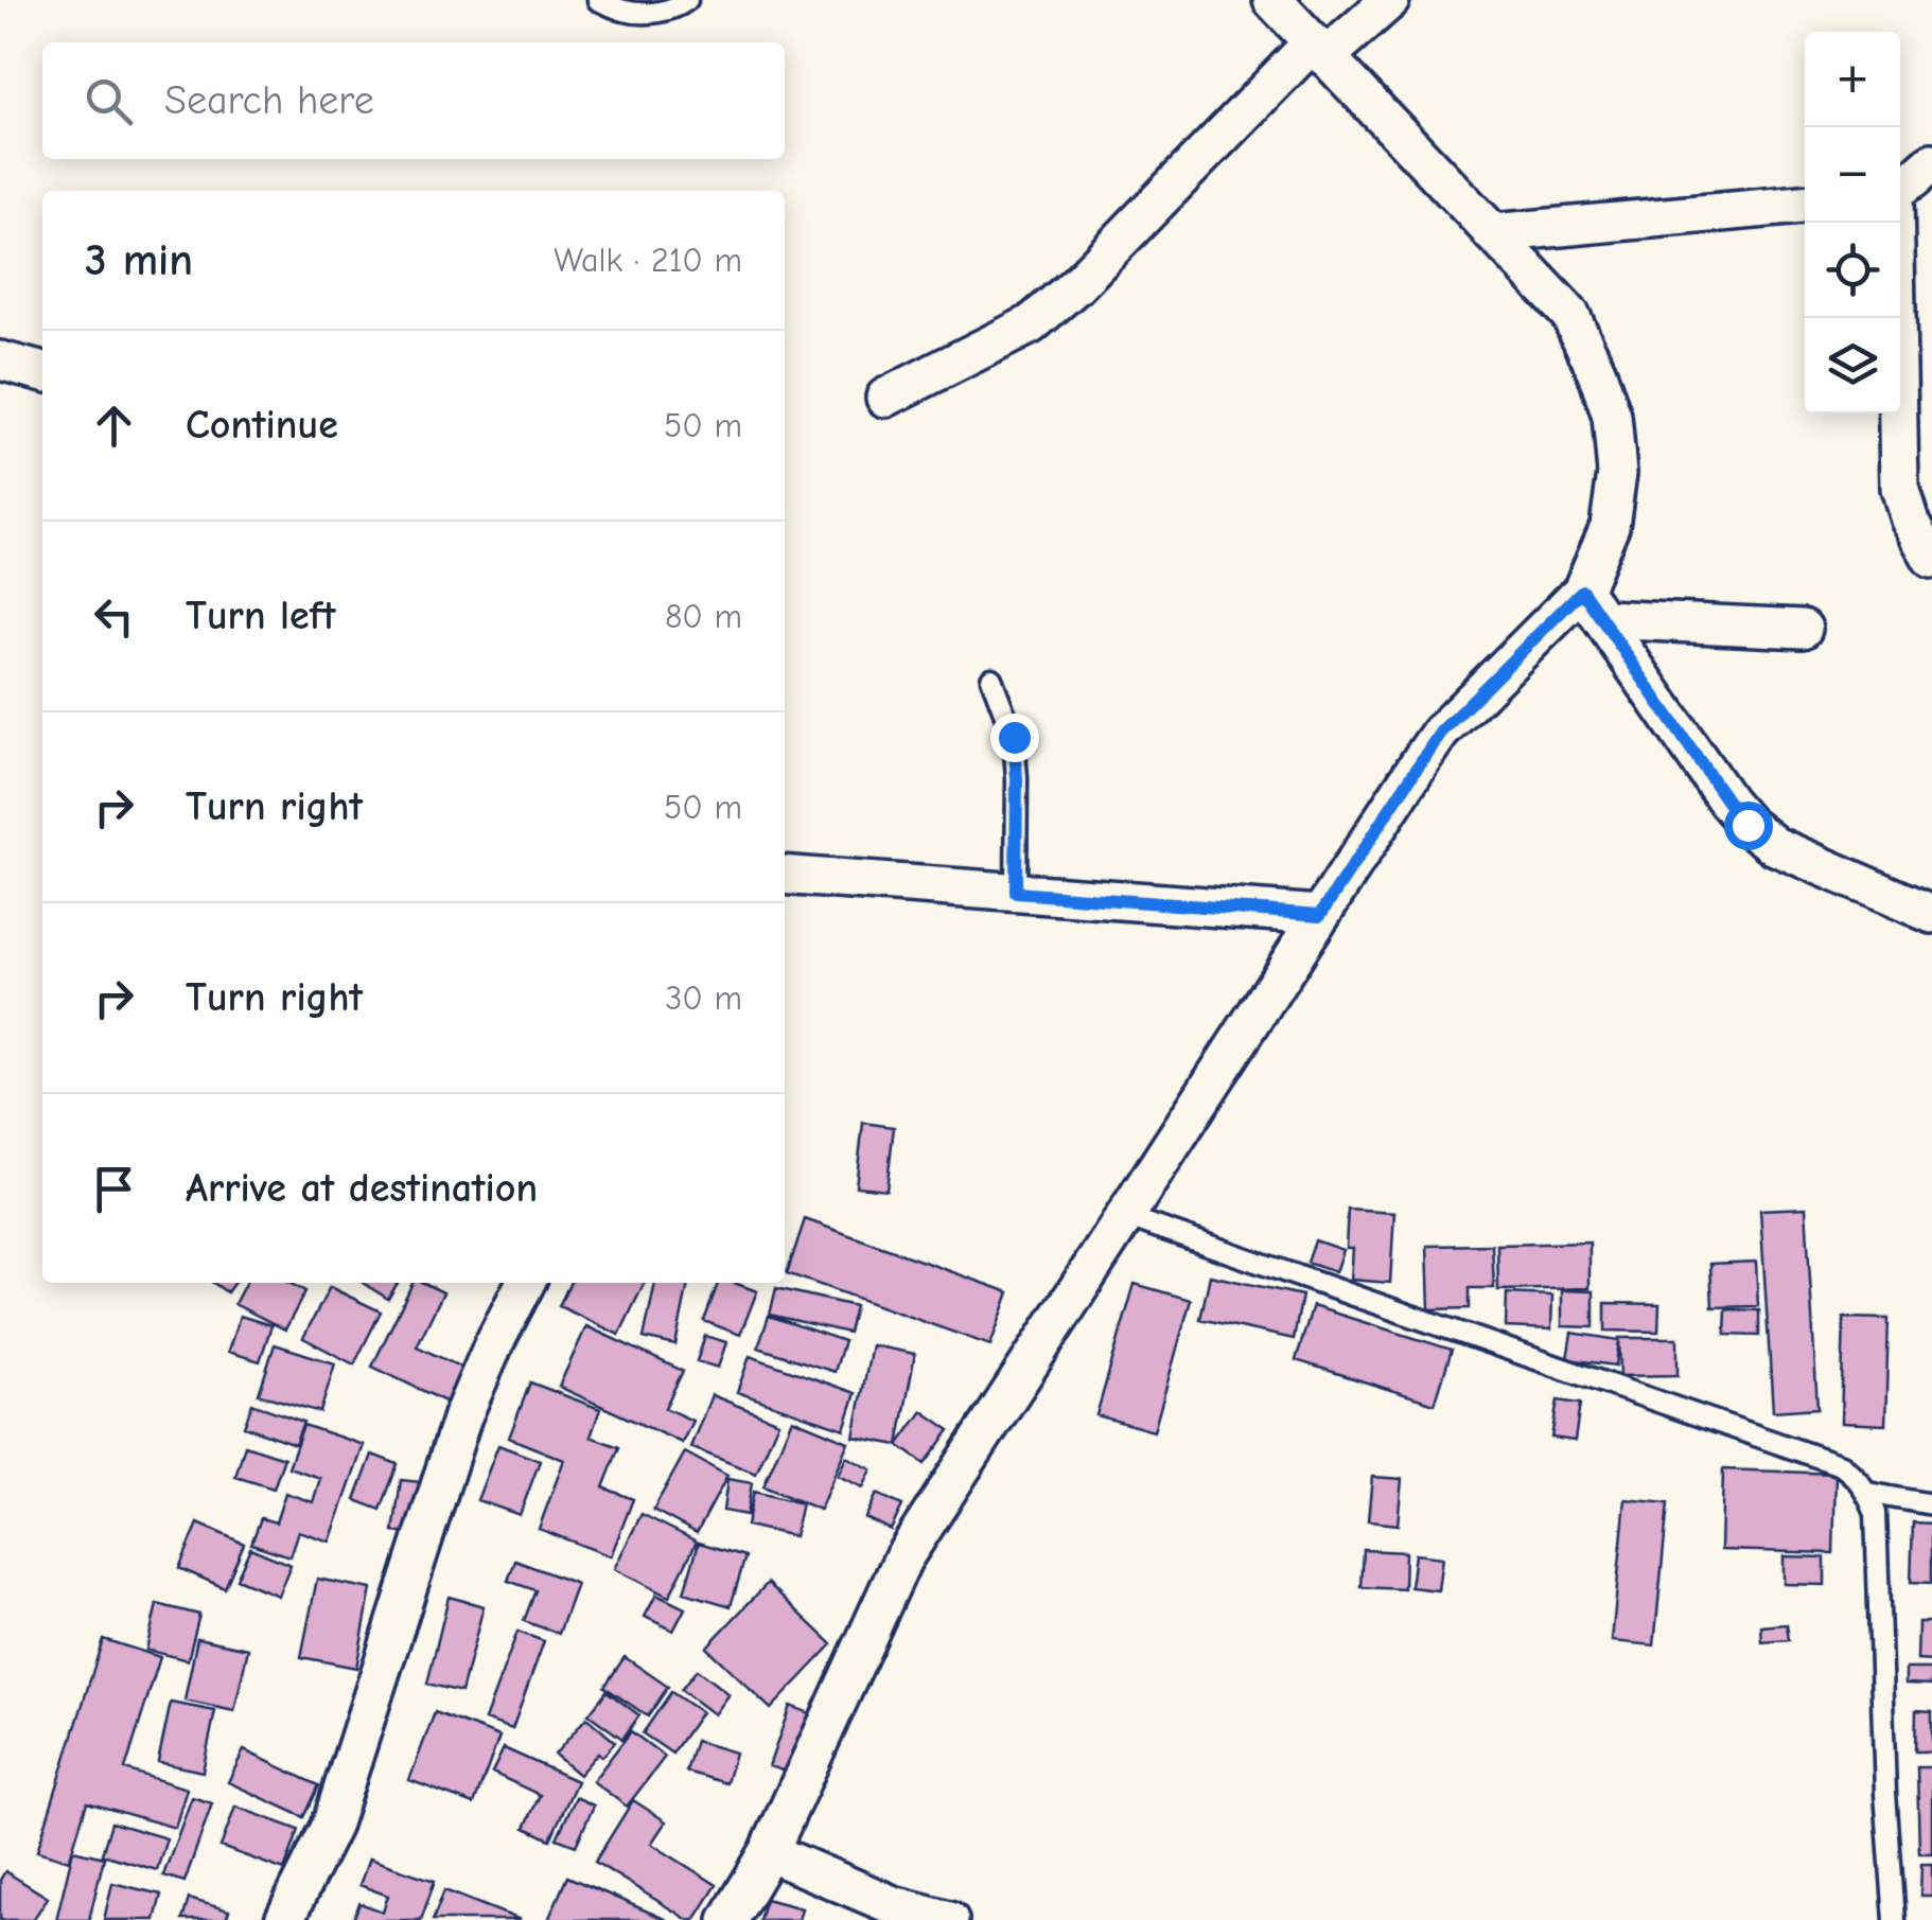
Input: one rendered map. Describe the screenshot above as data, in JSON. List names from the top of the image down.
{
  "page": {
    "map_buttons": ["+", "−"],
    "search": "Search here",
    "heading": ["3 min", "Walk · 210 m"],
    "list": [
      ["Continue", "50 m"],
      ["Turn left", "80 m"],
      ["Turn right", "50 m"],
      ["Turn right", "30 m"],
      "Arrive at destination"
    ]
  }
}
